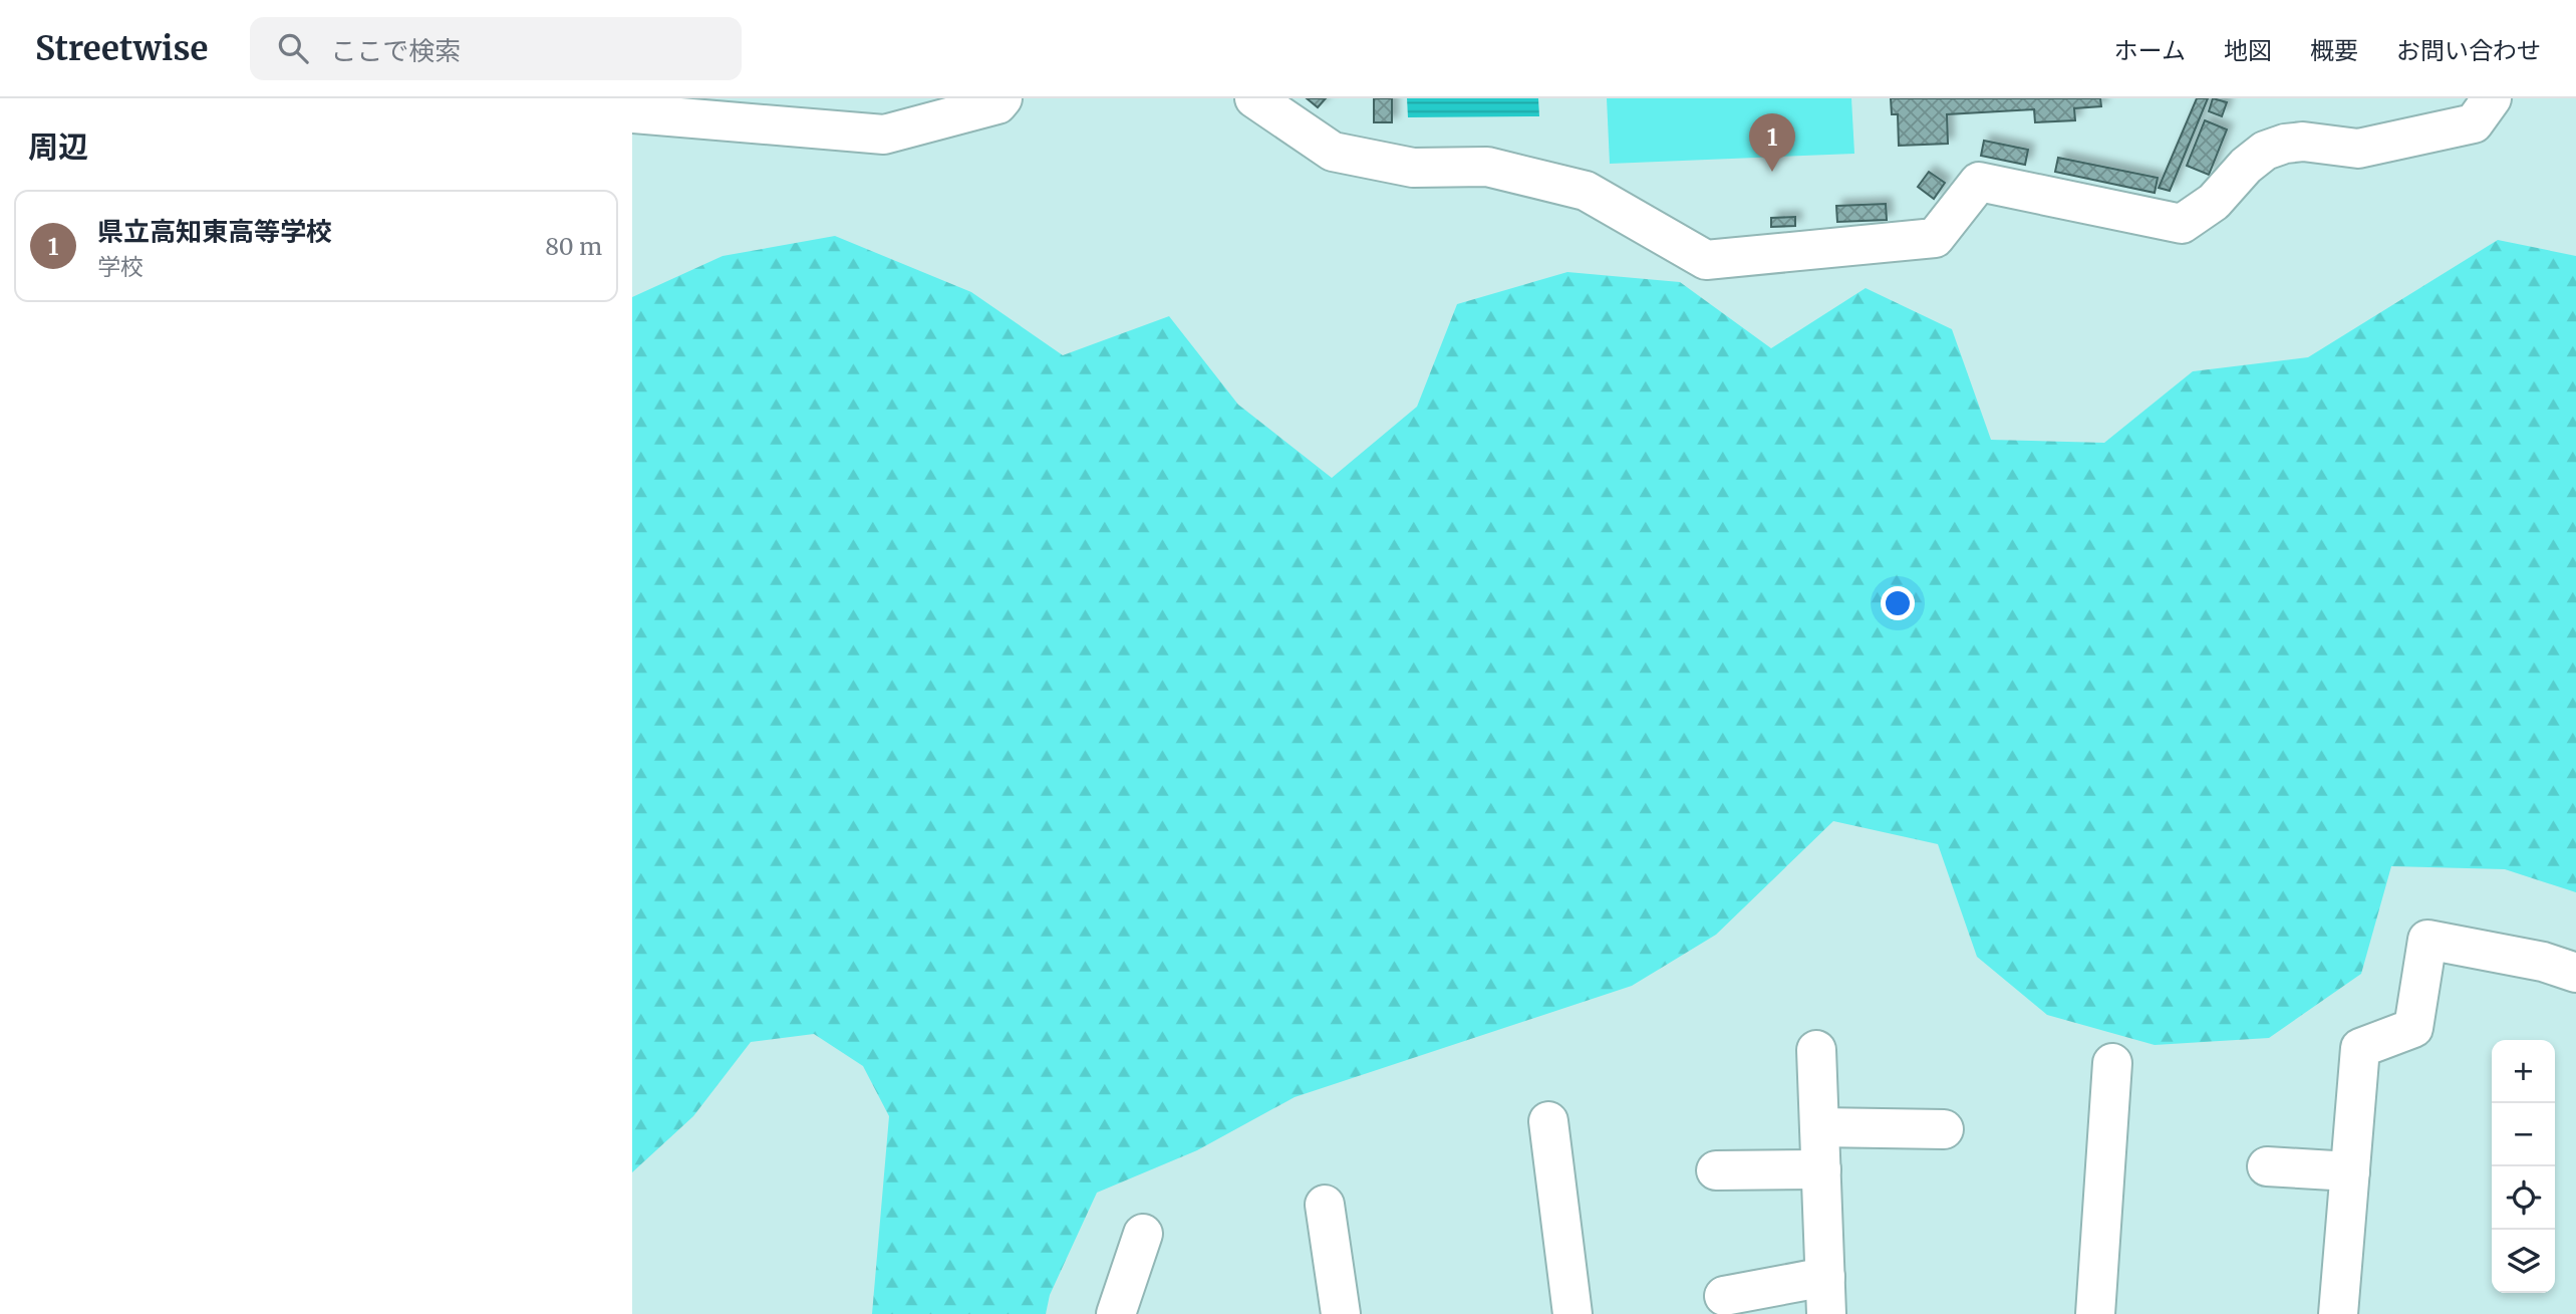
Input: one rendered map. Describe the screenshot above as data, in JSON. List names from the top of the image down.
{
  "page": {
    "header": "Streetwise",
    "search": "ここで検索",
    "nav": [
      "ホーム",
      "地図",
      "概要",
      "お問い合わせ"
    ],
    "heading": "周辺",
    "pins": "1",
    "list": [
      {
        "mark": "1",
        "name": "県立高知東高等学校",
        "note": "学校",
        "value": "80 m"
      }
    ],
    "map_buttons": ["+", "−"]
  }
}
